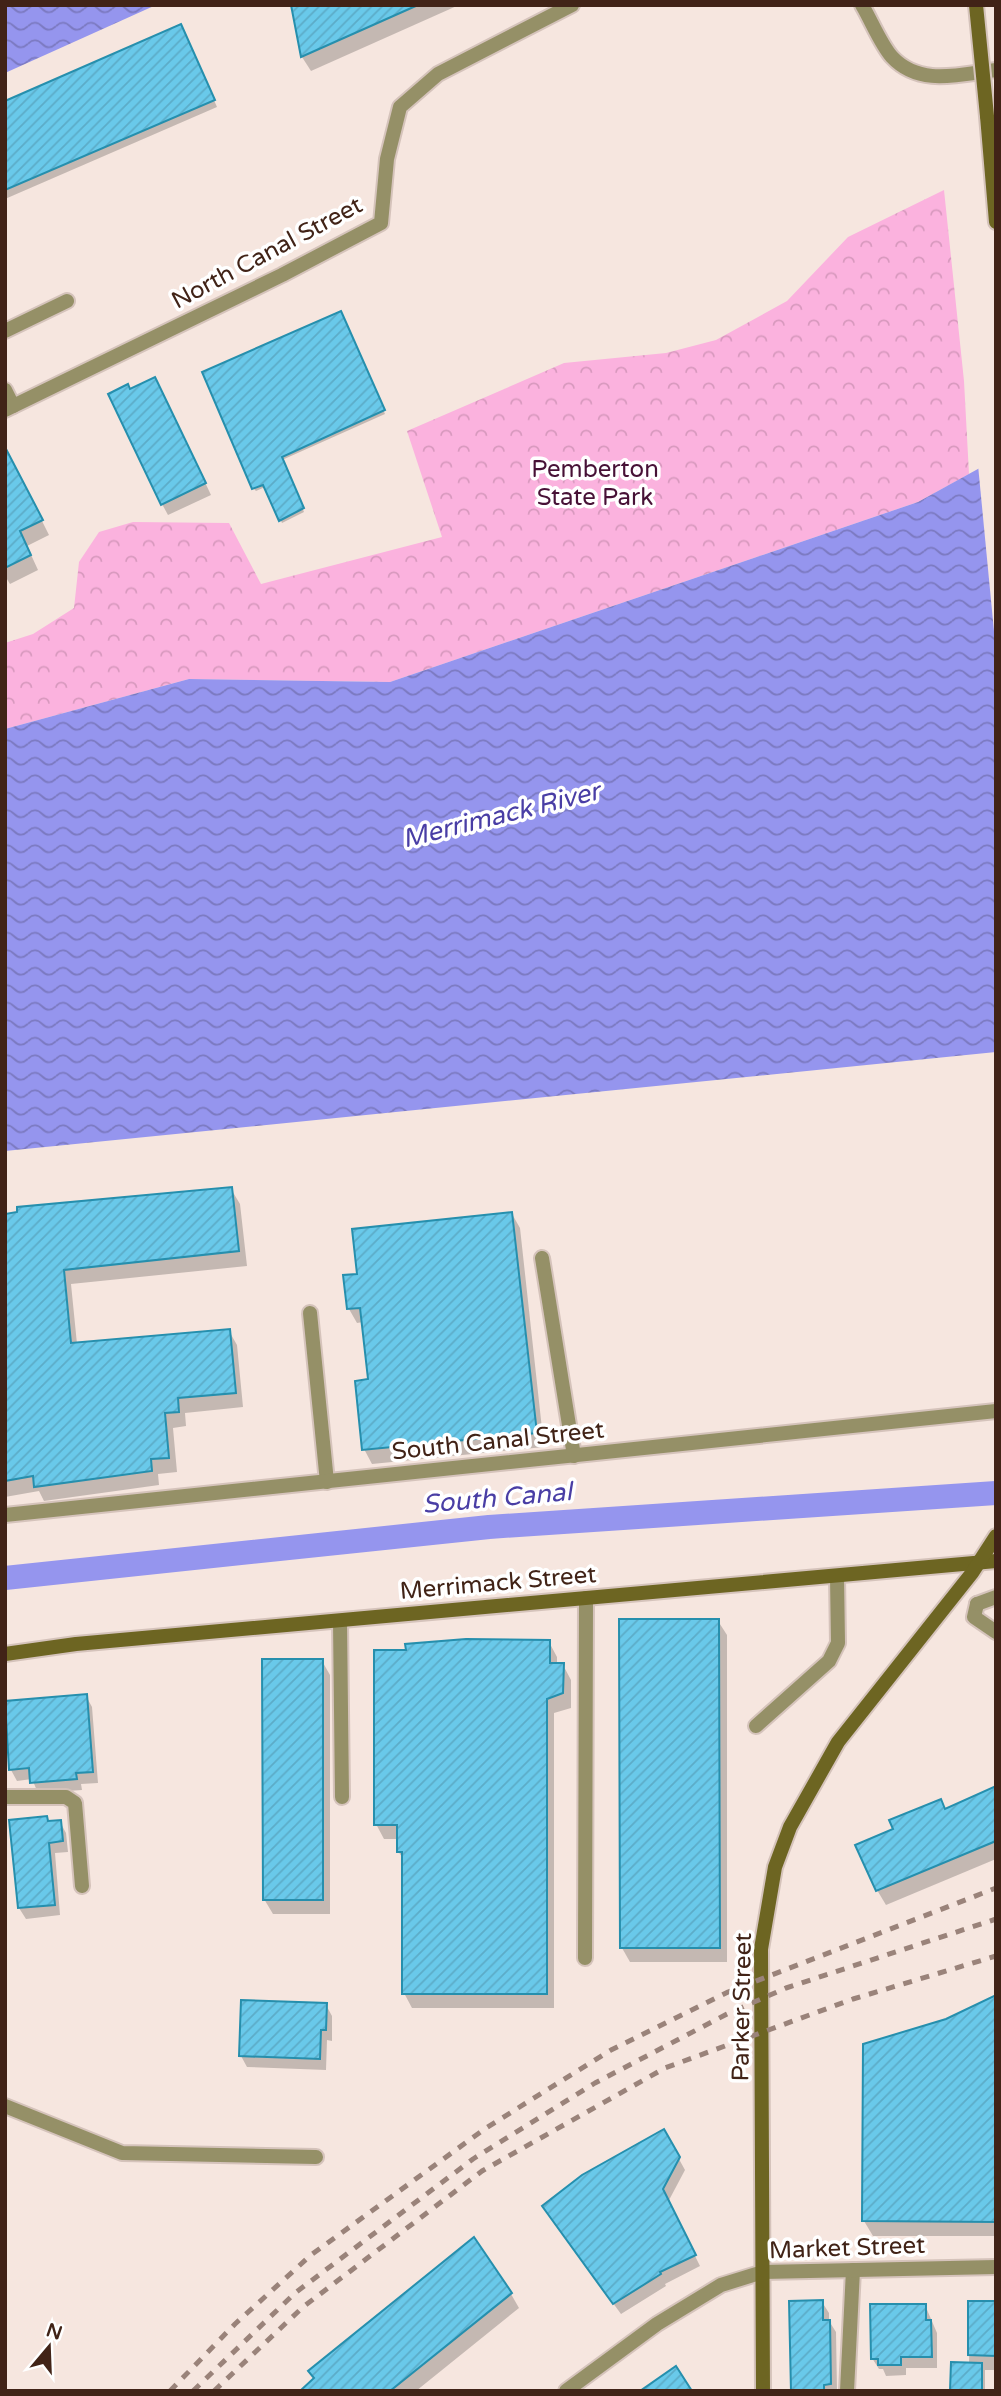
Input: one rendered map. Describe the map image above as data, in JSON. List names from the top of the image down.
{
  "streets": {
    "main road": ["Merrimack Street", "Parker Street"],
    "street": ["North Canal Street", "South Canal Street", "Market Street"]
  },
  "crossings": [
    ["Merrimack Street", "Parker Street"],
    ["Parker Street", "Market Street"]
  ],
  "water": ["Merrimack River", "South Canal"],
  "parks": ["Pemberton State Park"],
  "north": "top"
}
